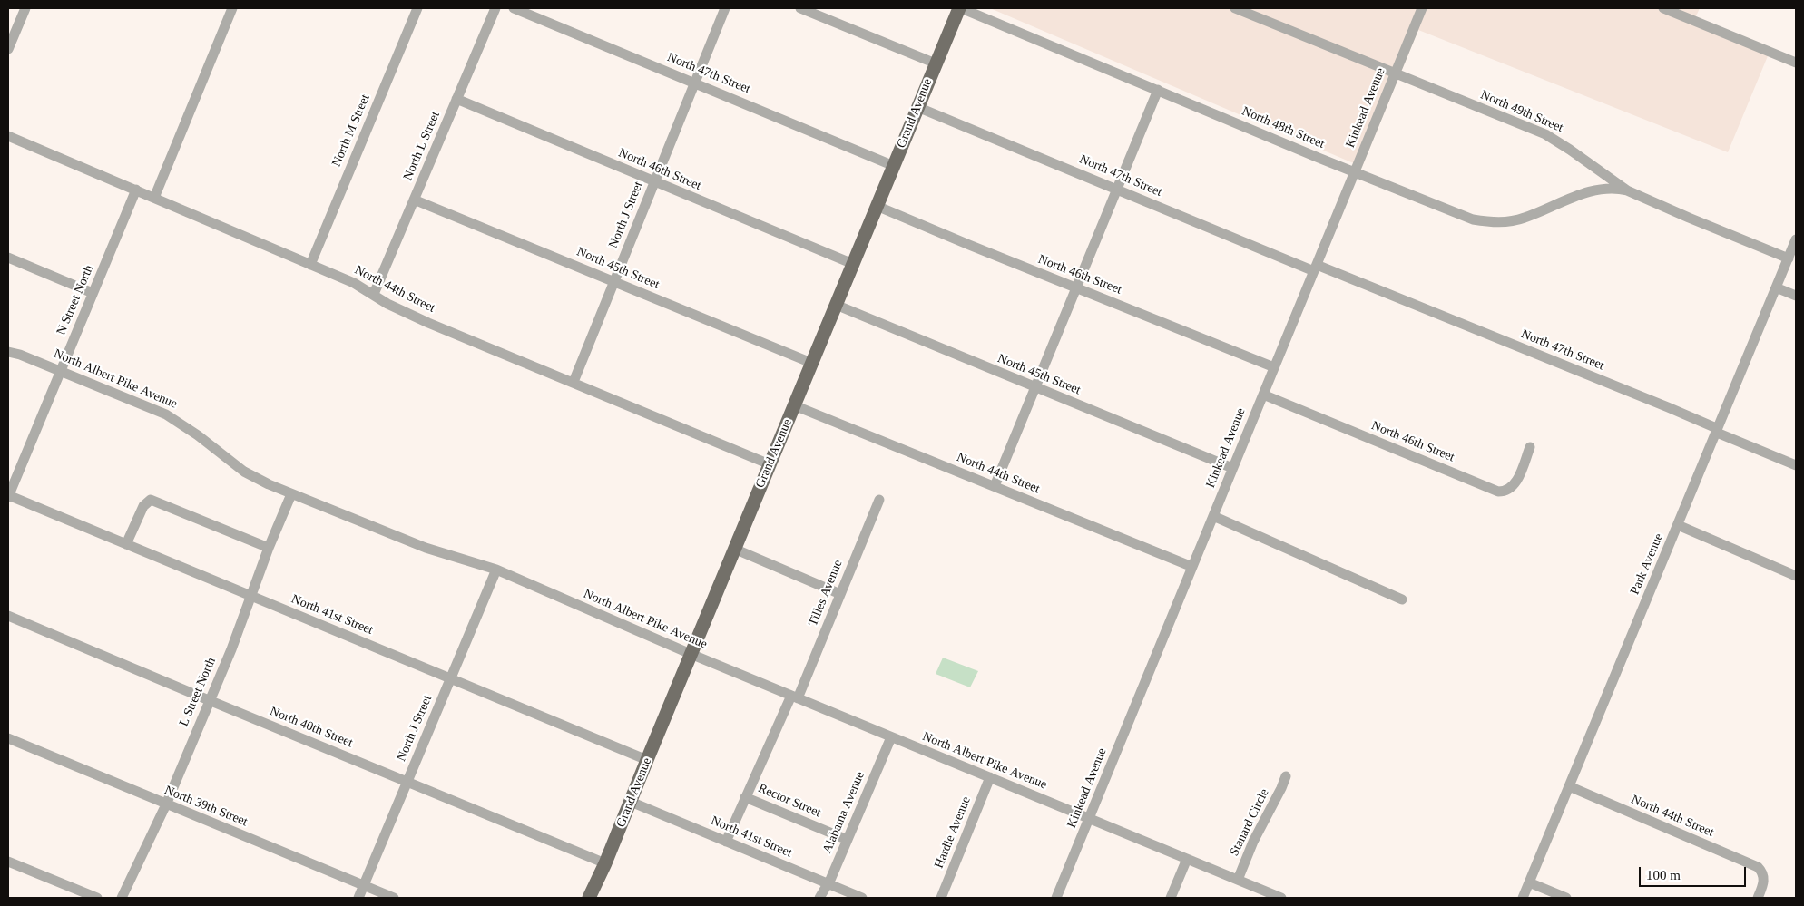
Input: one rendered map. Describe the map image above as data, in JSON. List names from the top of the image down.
{
  "streets": {
    "main road": ["Grand Avenue"],
    "street": [
      "North 47th Street",
      "Kinkead Avenue",
      "North 49th Street",
      "North 48th Street",
      "North M Street",
      "North L Street",
      "North 46th Street",
      "North J Street",
      "North 45th Street",
      "North 44th Street",
      "N Street North",
      "North Albert Pike Avenue",
      "Park Avenue",
      "Tilles Avenue",
      "North 41st Street",
      "L Street North",
      "North 40th Street",
      "Rector Street",
      "North 39th Street",
      "Alabama Avenue",
      "Stanard Circle",
      "Hardie Avenue"
    ]
  },
  "crossings": [
    ["North 47th Street", "Kinkead Avenue"],
    ["North 47th Street", "Grand Avenue"],
    ["North 47th Street", "North J Street"],
    ["North 47th Street", "Park Avenue"],
    ["Kinkead Avenue", "North 49th Street"],
    ["Kinkead Avenue", "North 48th Street"],
    ["Kinkead Avenue", "North 46th Street"],
    ["Kinkead Avenue", "North 45th Street"],
    ["Kinkead Avenue", "North 44th Street"],
    ["Kinkead Avenue", "North Albert Pike Avenue"],
    ["North 49th Street", "North 48th Street"],
    ["North 49th Street", "Park Avenue"],
    ["Grand Avenue", "North 48th Street"],
    ["Grand Avenue", "North 46th Street"],
    ["Grand Avenue", "North 45th Street"],
    ["Grand Avenue", "North 44th Street"],
    ["Grand Avenue", "North Albert Pike Avenue"],
    ["Grand Avenue", "North 41st Street"],
    ["Grand Avenue", "North 40th Street"],
    ["North M Street", "North 44th Street"],
    ["North L Street", "North 46th Street"],
    ["North L Street", "North 45th Street"],
    ["North L Street", "North 44th Street"],
    ["North 46th Street", "North J Street"],
    ["North J Street", "North 45th Street"],
    ["North J Street", "North 44th Street"],
    ["North J Street", "North Albert Pike Avenue"],
    ["North J Street", "North 41st Street"],
    ["North J Street", "North 40th Street"],
    ["North J Street", "North 39th Street"],
    ["North 44th Street", "N Street North"],
    ["North 44th Street", "Park Avenue"],
    ["N Street North", "North Albert Pike Avenue"],
    ["N Street North", "North 41st Street"],
    ["North Albert Pike Avenue", "Tilles Avenue"],
    ["North Albert Pike Avenue", "L Street North"],
    ["North Albert Pike Avenue", "Alabama Avenue"],
    ["North Albert Pike Avenue", "Stanard Circle"],
    ["North Albert Pike Avenue", "Hardie Avenue"],
    ["Tilles Avenue", "North 41st Street"],
    ["Tilles Avenue", "Rector Street"],
    ["North 41st Street", "L Street North"],
    ["North 41st Street", "Alabama Avenue"],
    ["L Street North", "North 40th Street"],
    ["L Street North", "North 39th Street"],
    ["Rector Street", "Alabama Avenue"]
  ],
  "scale_bar": "100 m"
}
